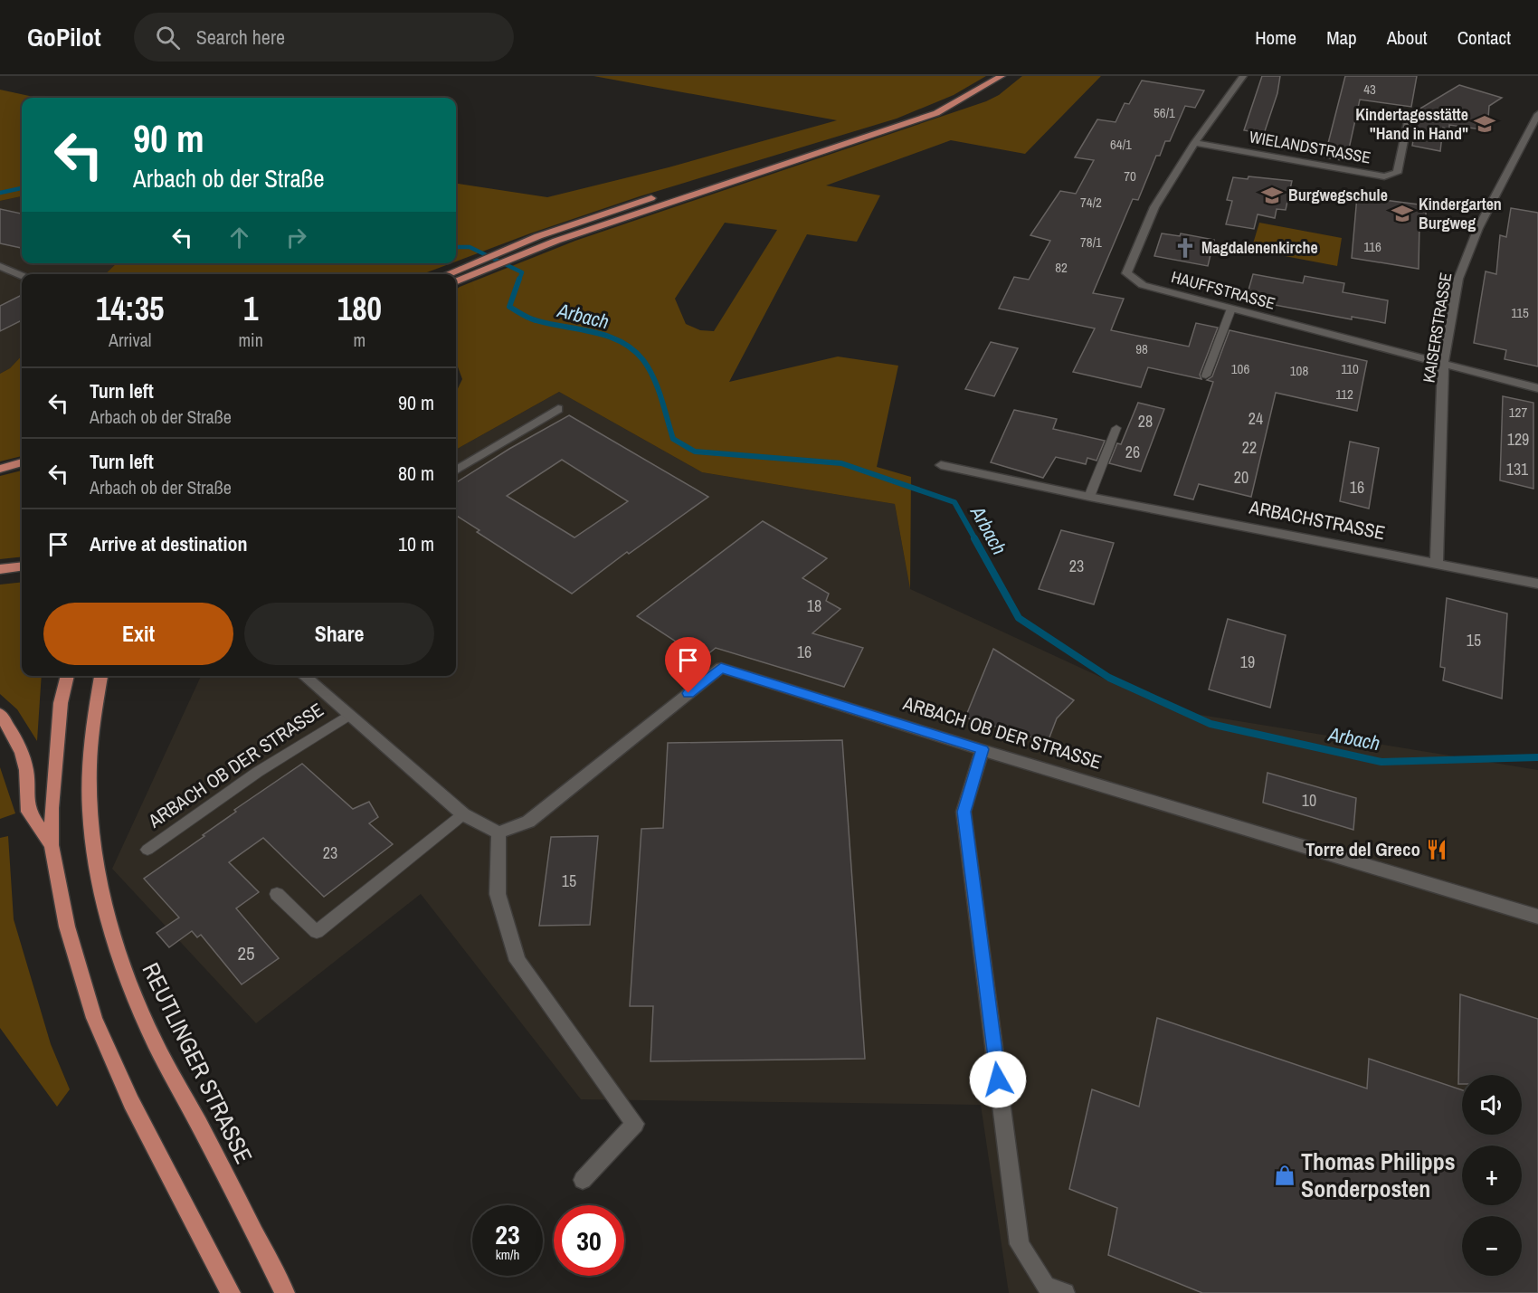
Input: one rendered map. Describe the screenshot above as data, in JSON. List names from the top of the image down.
{
  "streets": {
    "main road": ["REUTLINGER STRASSE"],
    "street": [
      "WIELANDSTRASSE",
      "HAUFFSTRASSE",
      "KAISERSTRASSE",
      "ARBACHSTRASSE",
      "ARBACH OB DER STRASSE"
    ]
  },
  "crossings": [
    ["WIELANDSTRASSE", "HAUFFSTRASSE"],
    ["HAUFFSTRASSE", "KAISERSTRASSE"],
    ["KAISERSTRASSE", "ARBACHSTRASSE"]
  ],
  "water": ["Arbach"],
  "places": {
    "school or university": ["Kindertagesstätte \"Hand in Hand\"", "Burgwegschule", "Kindergarten Burgweg"],
    "church": ["Magdalenenkirche"],
    "restaurant": ["Torre del Greco"],
    "shop": ["Thomas Philipps Sonderposten"]
  },
  "house_numbers": [
    "43",
    "56/1",
    "64/1",
    "70",
    "74/2",
    "78/1",
    "116",
    "82",
    "115",
    "98",
    "106",
    "110",
    "108",
    "112",
    "127",
    "24",
    "28",
    "129",
    "22",
    "26",
    "131",
    "20",
    "16",
    "23",
    "18",
    "15",
    "16",
    "19",
    "10",
    "23",
    "15",
    "25"
  ],
  "page": {
    "header": "GoPilot",
    "search": "Search here",
    "nav": [
      "Home",
      "Map",
      "About",
      "Contact"
    ],
    "turn": ["90 m", "Arbach ob der Straße"],
    "eta": [
      "14:35",
      "Arrival",
      "1",
      "min",
      "180",
      "m"
    ],
    "list": [
      {
        "name": "Turn left",
        "note": "Arbach ob der Straße",
        "value": "90 m"
      },
      {
        "name": "Turn left",
        "note": "Arbach ob der Straße",
        "value": "80 m"
      },
      {
        "name": "Arrive at destination",
        "value": "10 m"
      }
    ],
    "buttons": ["Exit", "Share"],
    "map_buttons": ["+", "−"],
    "speed": "23 km/h",
    "limit": "30"
  }
}
